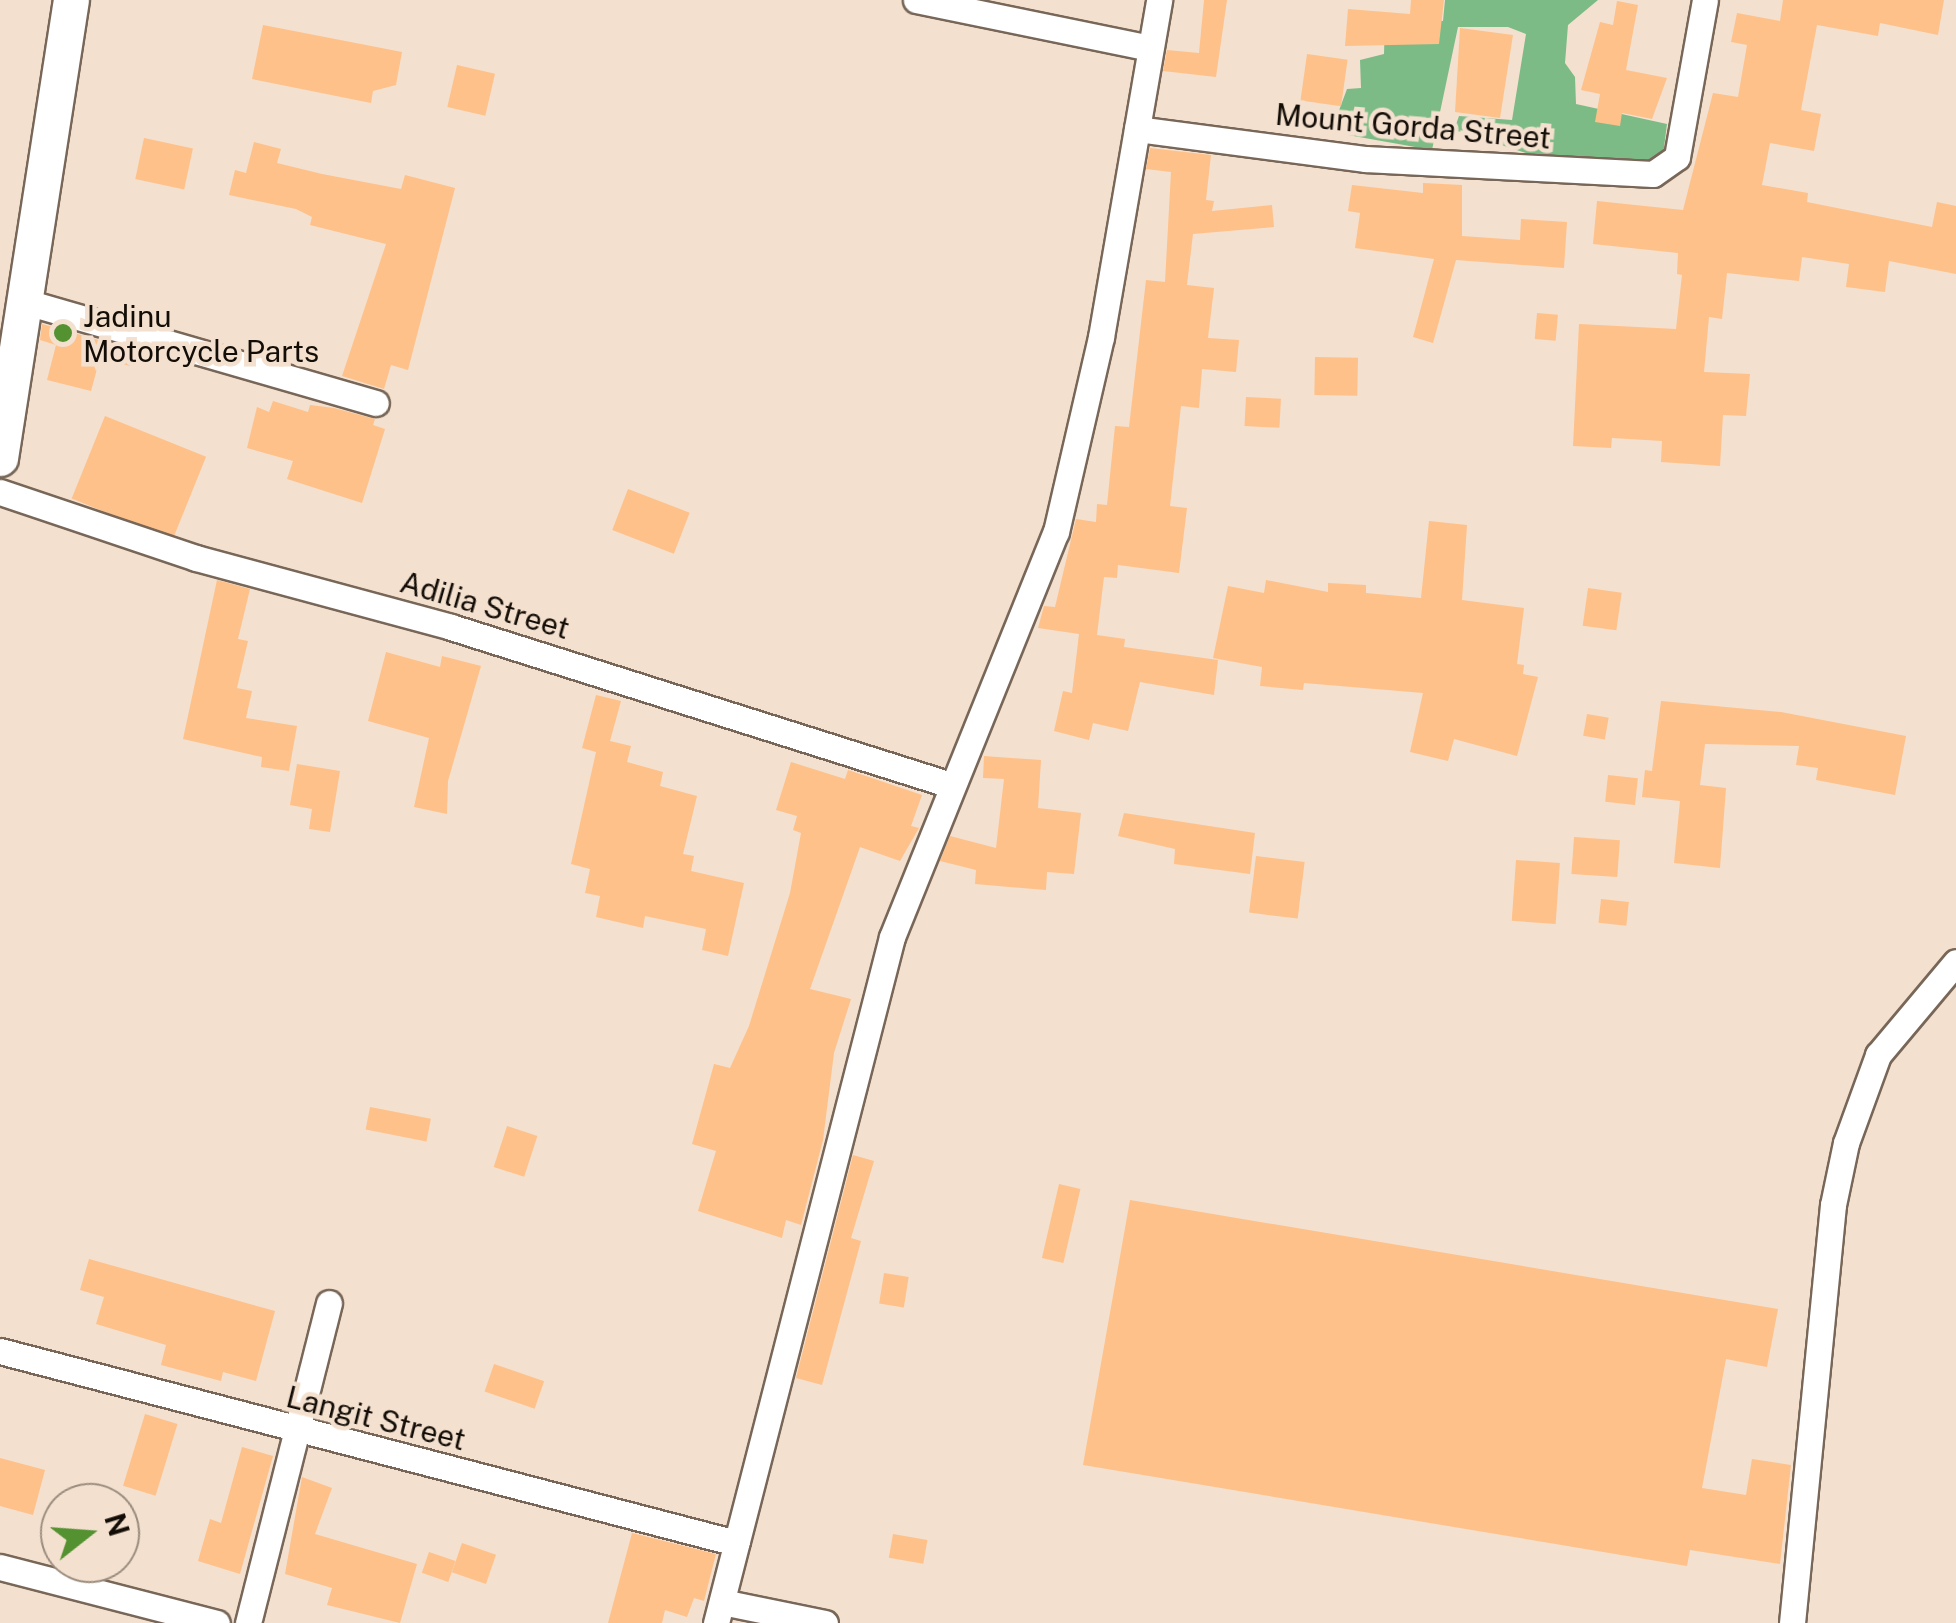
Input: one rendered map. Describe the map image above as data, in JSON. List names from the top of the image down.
{
  "streets": {
    "street": ["Mount Gorda Street", "Adilia Street", "Langit Street"]
  },
  "places": ["Jadinu Motorcycle Parts"],
  "north": "right"
}
